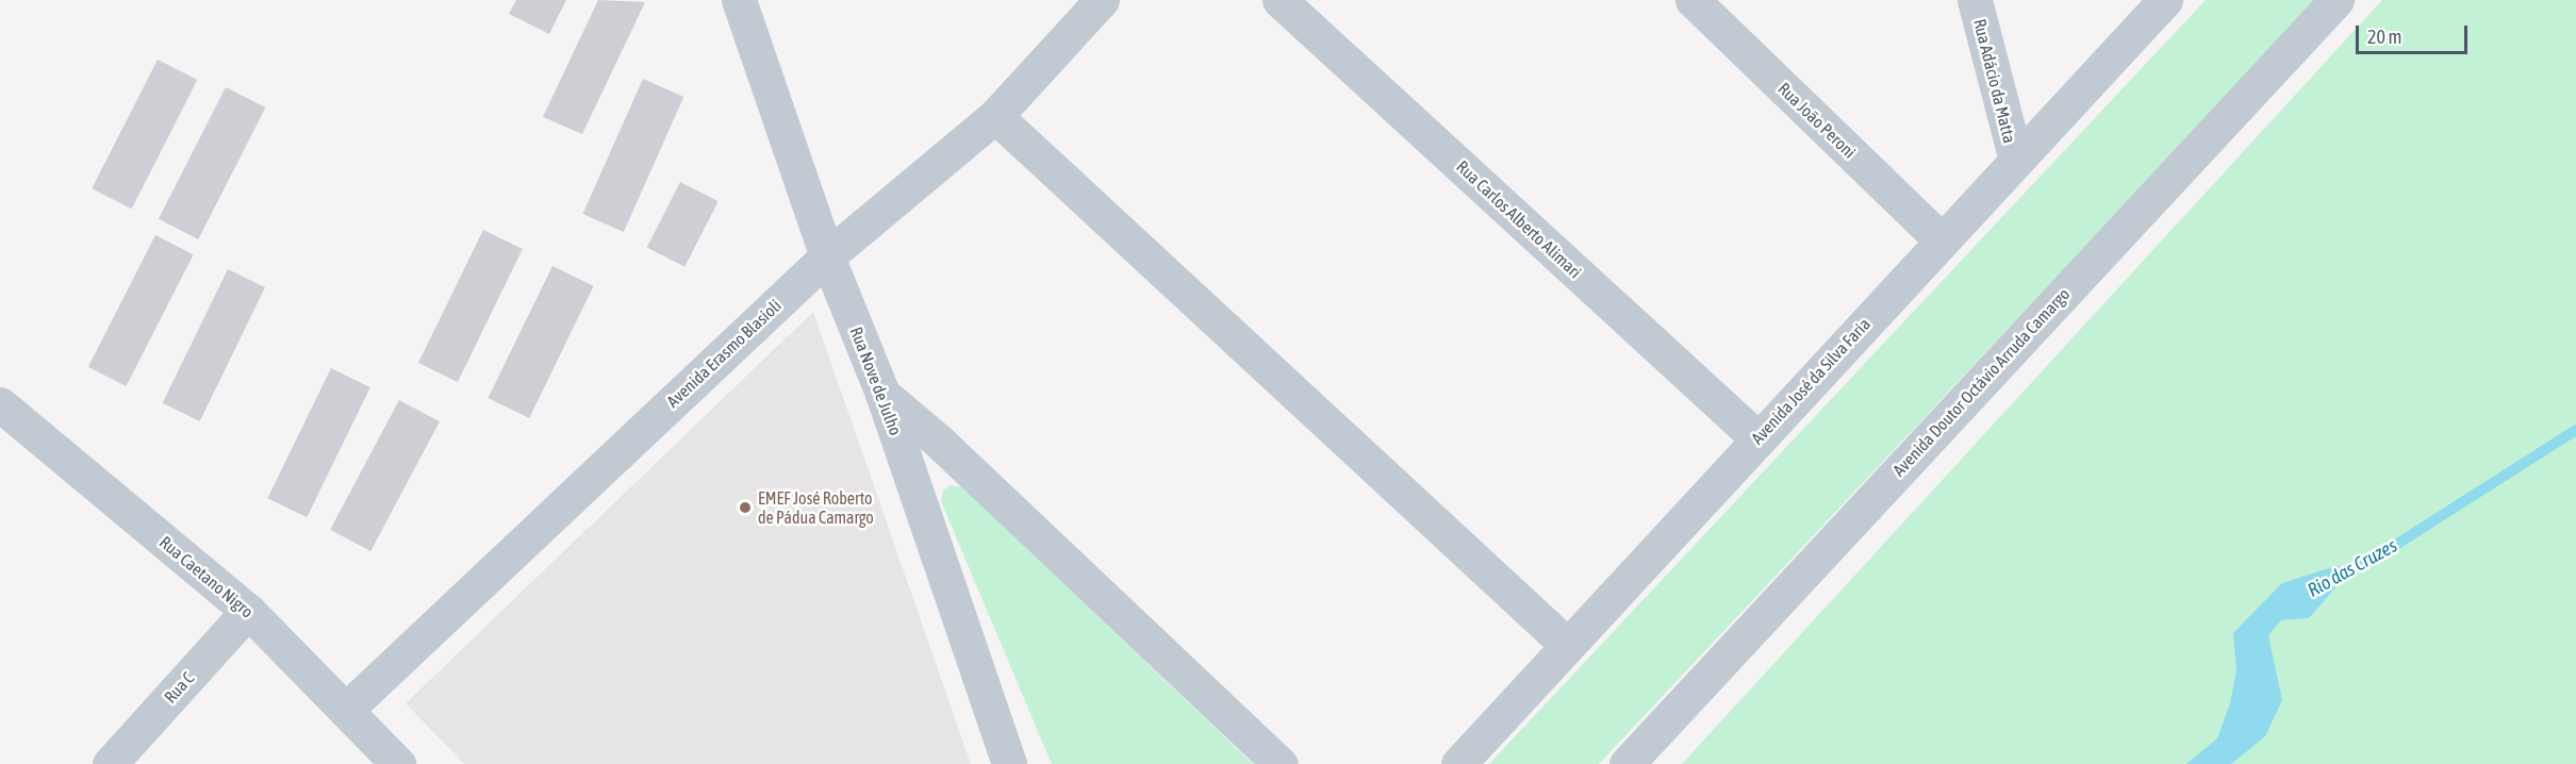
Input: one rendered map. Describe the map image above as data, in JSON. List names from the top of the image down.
{
  "streets": {
    "street": [
      "Rua Adácio da Matta",
      "Rua João Peroni",
      "Rua Carlos Alberto Alimari",
      "Avenida Erasmo Blasioli",
      "Rua Nove de Julho",
      "Avenida José da Silva Faria",
      "Avenida Doutor Octávio Arruda Camargo",
      "Rua Caetano Nigro",
      "Rua C"
    ]
  },
  "crossings": [
    ["Rua Adácio da Matta", "Avenida José da Silva Faria"],
    ["Rua João Peroni", "Avenida José da Silva Faria"],
    ["Rua Carlos Alberto Alimari", "Avenida José da Silva Faria"],
    ["Avenida Erasmo Blasioli", "Rua Nove de Julho"],
    ["Avenida Erasmo Blasioli", "Rua Caetano Nigro"],
    ["Rua Caetano Nigro", "Rua C"]
  ],
  "water": ["Rio das Cruzes"],
  "places": ["EMEF José Roberto de Pádua Camargo"],
  "scale_bar": "20 m"
}
